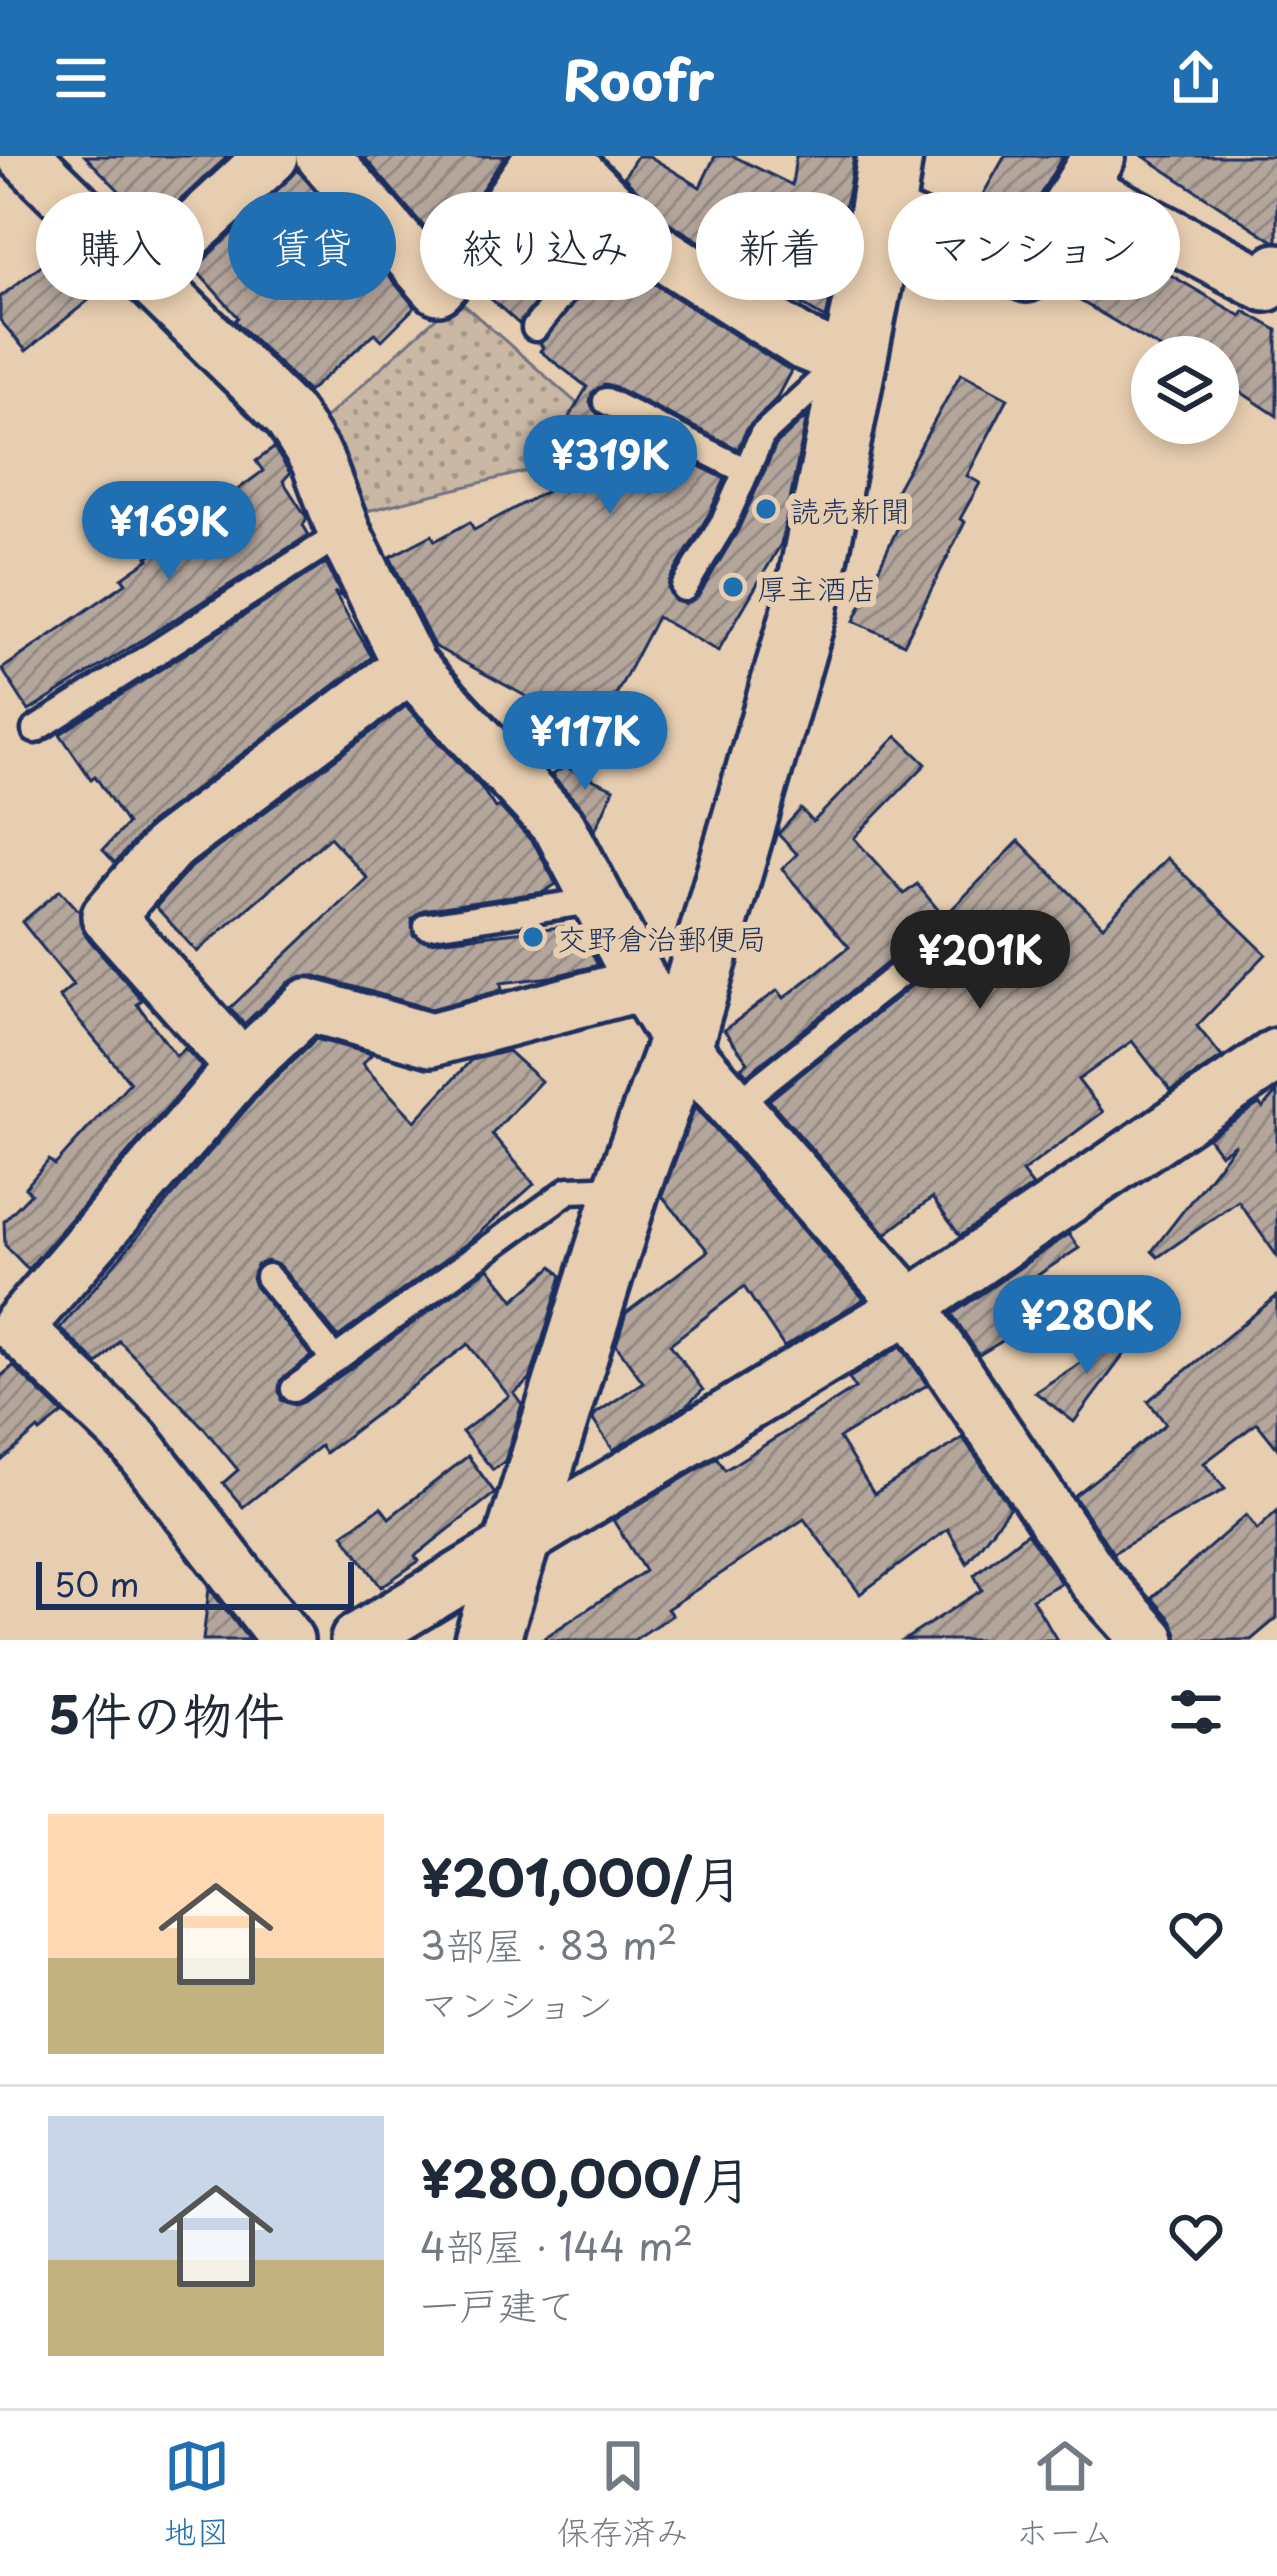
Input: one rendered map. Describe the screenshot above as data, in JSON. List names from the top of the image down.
{
  "places": ["読売新聞", "厚主酒店", "交野倉治郵便局"],
  "scale_bar": "50 m",
  "page": {
    "header": "Roofr",
    "chip": [
      "購入",
      "賃貸",
      "絞り込み",
      "新着",
      "マンション"
    ],
    "price": [
      "¥319K",
      "¥169K",
      "¥117K",
      "¥201K",
      "¥280K"
    ],
    "scale": "50 m",
    "heading": "5件の物件",
    "list": [
      {
        "name": "¥201,000/月",
        "note": "3部屋 · 83 m² · マンション"
      },
      {
        "name": "¥280,000/月",
        "note": "4部屋 · 144 m² · 一戸建て"
      }
    ],
    "tabs": ["地図", "保存済み", "ホーム"]
  }
}
